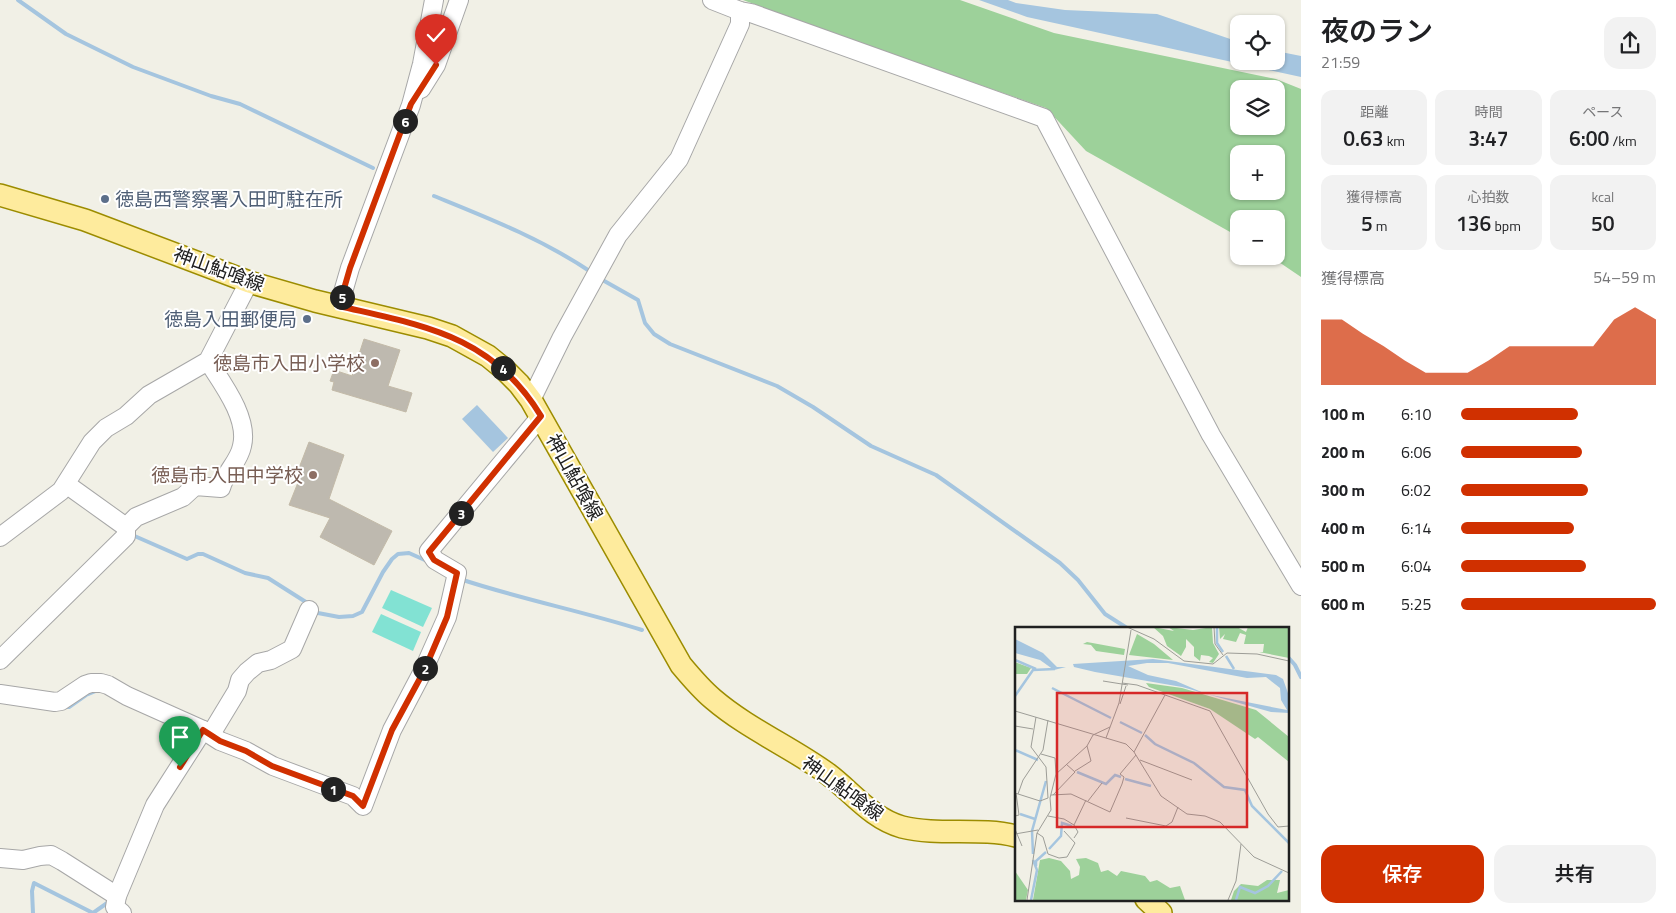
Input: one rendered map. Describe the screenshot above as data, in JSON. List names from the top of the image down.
{
  "streets": {
    "main road": ["神山鮎喰線"]
  },
  "places": [
    "徳島西警察署入田町駐在所",
    "徳島入田郵便局",
    "徳島市入田小学校",
    "徳島市入田中学校"
  ],
  "page": {
    "heading": ["夜のラン", "21:59"],
    "map_buttons": ["+", "−"],
    "stats": [
      ["距離", "0.63 km"],
      ["時間", "3:47"],
      ["ペース", "6:00 /km"],
      ["獲得標高", "5 m"],
      ["心拍数", "136 bpm"],
      ["kcal", "50"]
    ],
    "pins": [
      "6",
      "5",
      "4",
      "3",
      "2",
      "1"
    ],
    "chart": ["獲得標高", "54–59 m"],
    "list": [
      {
        "name": "100 m",
        "note": "6:10"
      },
      {
        "name": "200 m",
        "note": "6:06"
      },
      {
        "name": "300 m",
        "note": "6:02"
      },
      {
        "name": "400 m",
        "note": "6:14"
      },
      {
        "name": "500 m",
        "note": "6:04"
      },
      {
        "name": "600 m",
        "note": "5:25"
      }
    ],
    "buttons": ["保存", "共有"]
  }
}
